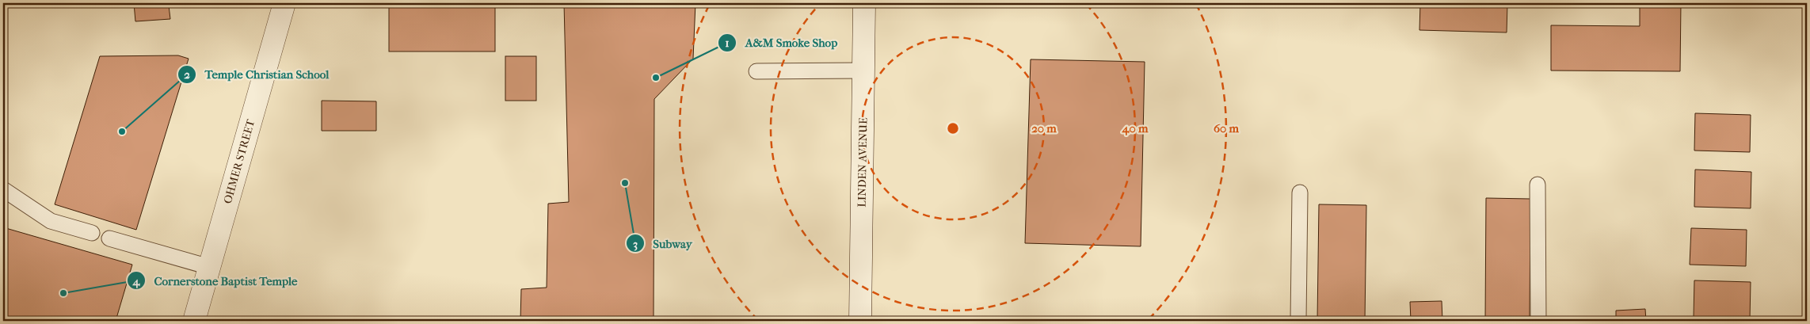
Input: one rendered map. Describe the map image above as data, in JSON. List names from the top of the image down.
{
  "streets": {
    "street": ["OHMER STREET", "LINDEN AVENUE"]
  },
  "places": [
    "A&M Smoke Shop",
    "Temple Christian School",
    "Subway",
    "Cornerstone Baptist Temple"
  ],
  "rings": ["20 m", "40 m", "60 m"]
}
